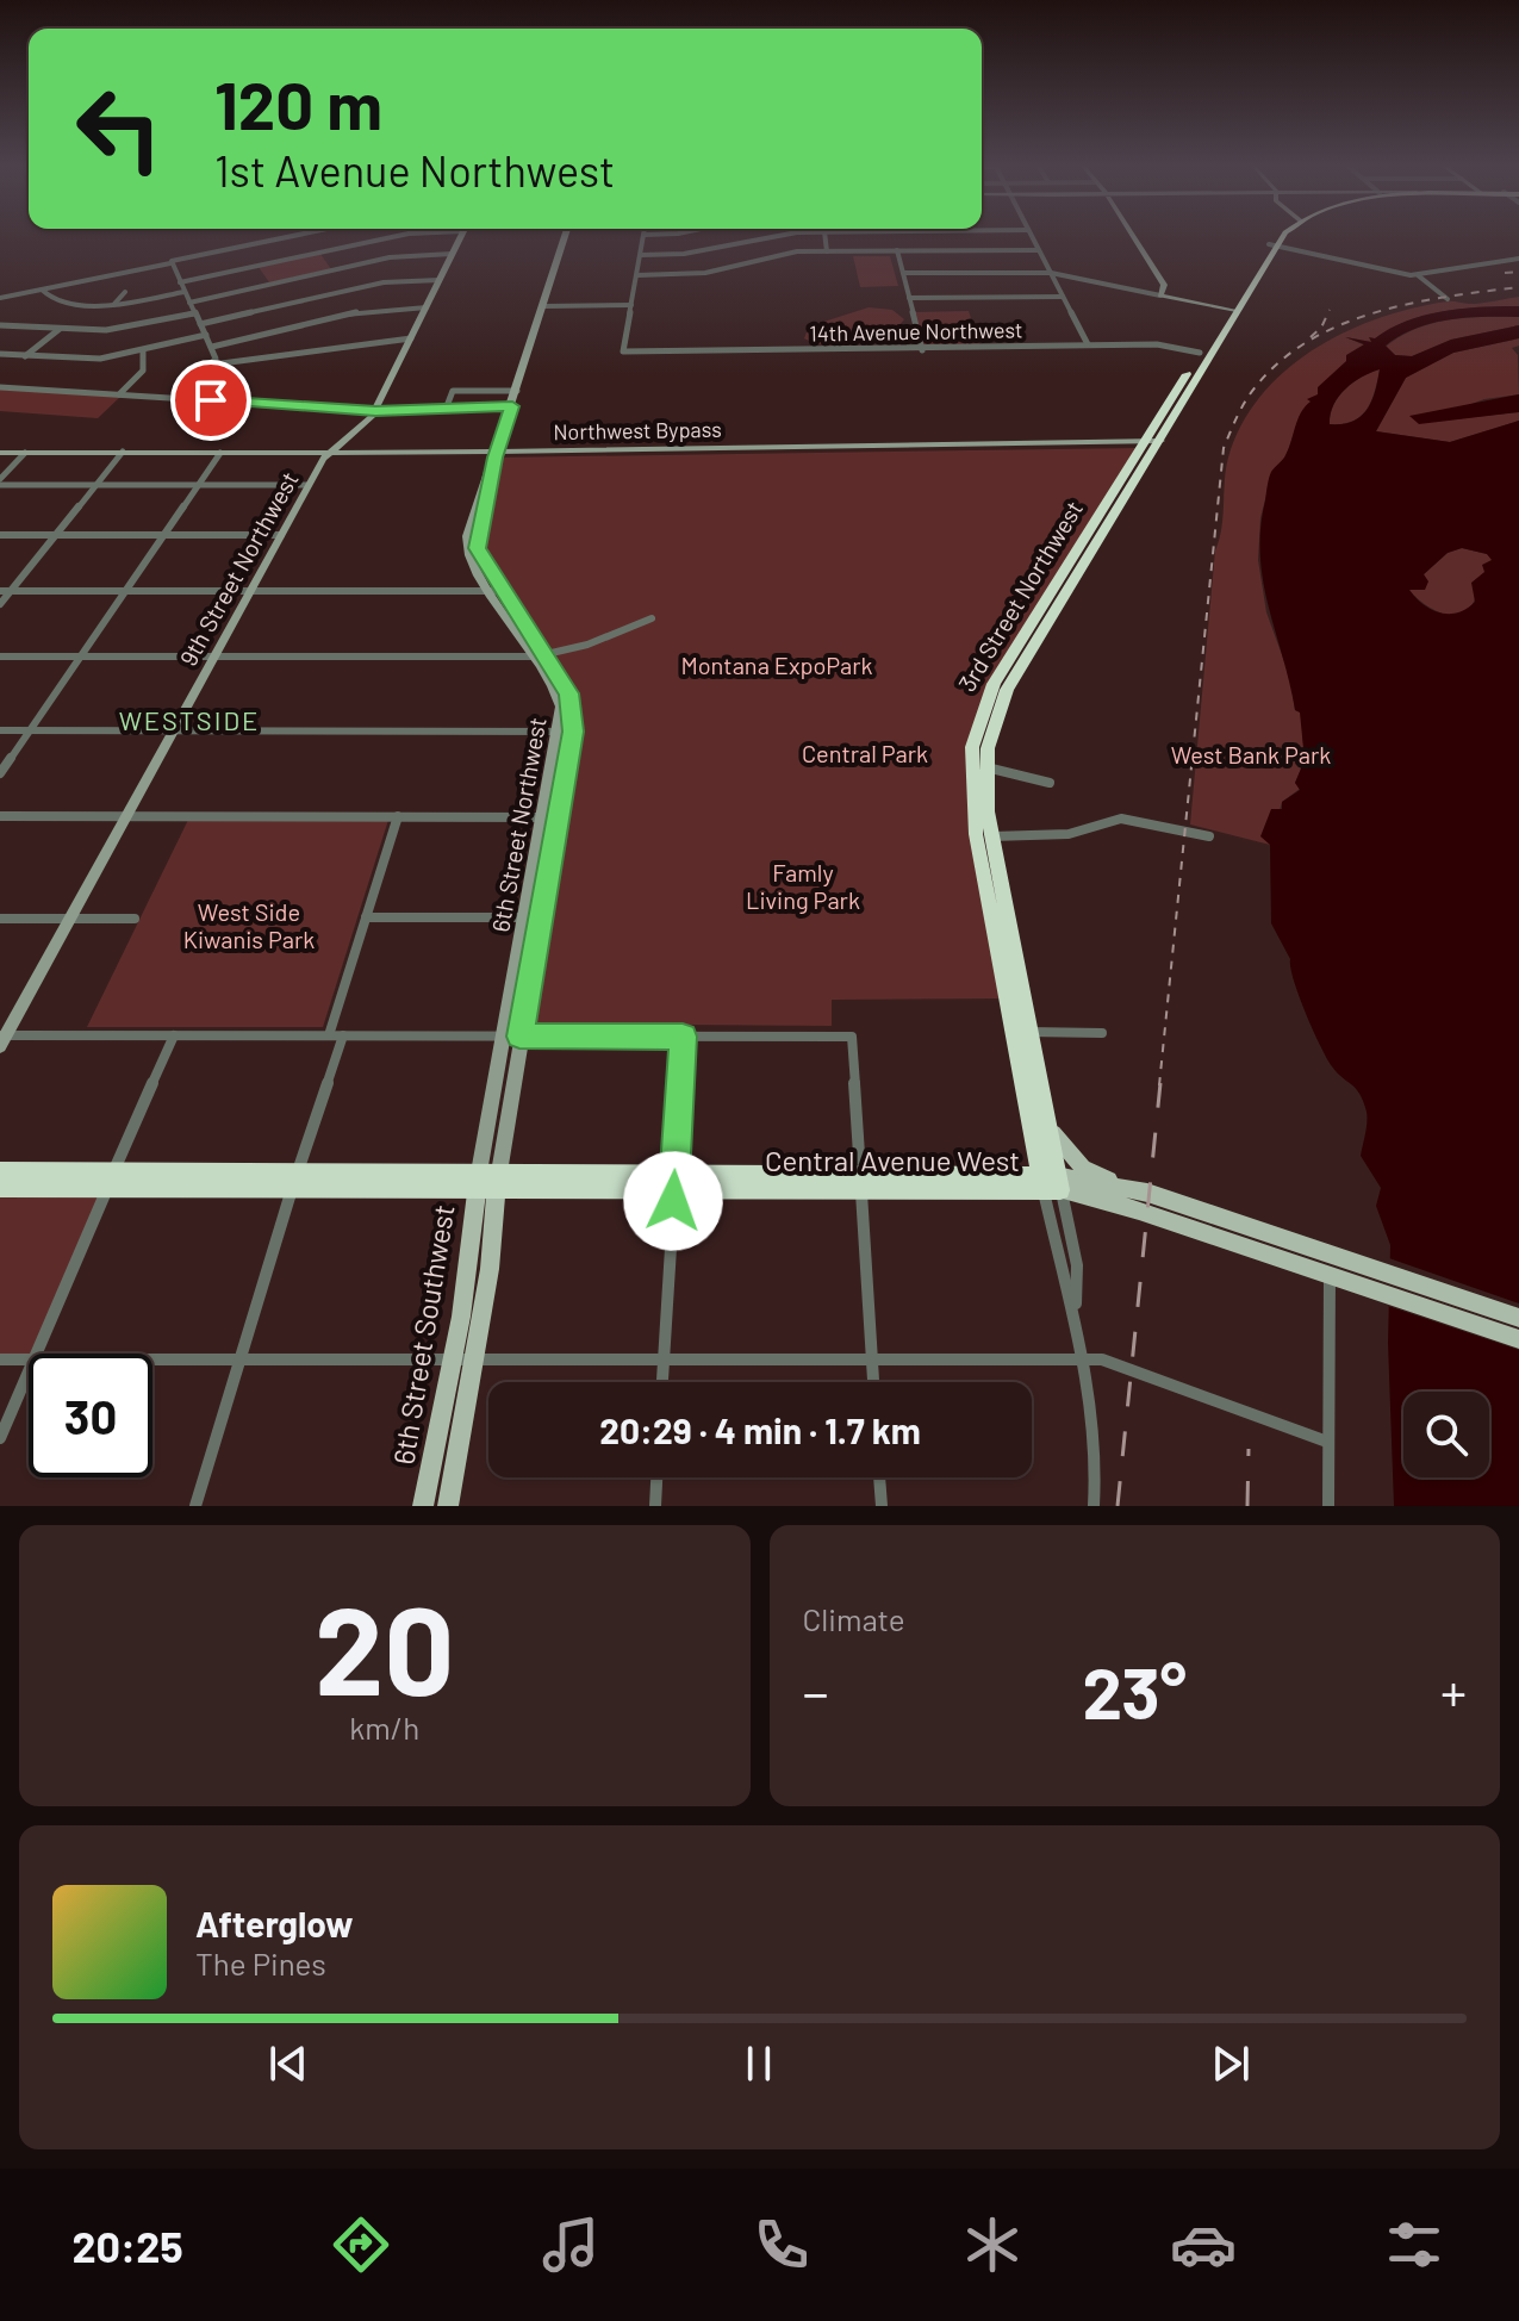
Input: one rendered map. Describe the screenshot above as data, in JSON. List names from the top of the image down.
{
  "streets": {
    "highway": ["3rd Street Northwest", "Central Avenue West"],
    "main road": ["6th Street Southwest"],
    "street": [
      "14th Avenue Northwest",
      "Northwest Bypass",
      "9th Street Northwest",
      "6th Street Northwest"
    ]
  },
  "crossings": [
    ["14th Avenue Northwest", "3rd Street Northwest"],
    ["Northwest Bypass", "9th Street Northwest"],
    ["Northwest Bypass", "3rd Street Northwest"],
    ["Northwest Bypass", "6th Street Northwest"],
    ["3rd Street Northwest", "Central Avenue West"],
    ["6th Street Northwest", "Central Avenue West"],
    ["6th Street Northwest", "6th Street Southwest"],
    ["Central Avenue West", "6th Street Southwest"]
  ],
  "districts": ["WESTSIDE"],
  "parks": [
    "Montana ExpoPark",
    "Central Park",
    "West Bank Park",
    "Famly Living Park",
    "West Side Kiwanis Park"
  ],
  "page": {
    "turn": ["120 m", "1st Avenue Northwest"],
    "limit": "30",
    "trip": "20:29 · 4 min · 1.7 km",
    "tile": [
      ["20", "km/h"],
      "Climate"
    ],
    "heat": ["−", "23°", "+"],
    "song": ["Afterglow", "The Pines"],
    "tabs": "20:25"
  }
}
